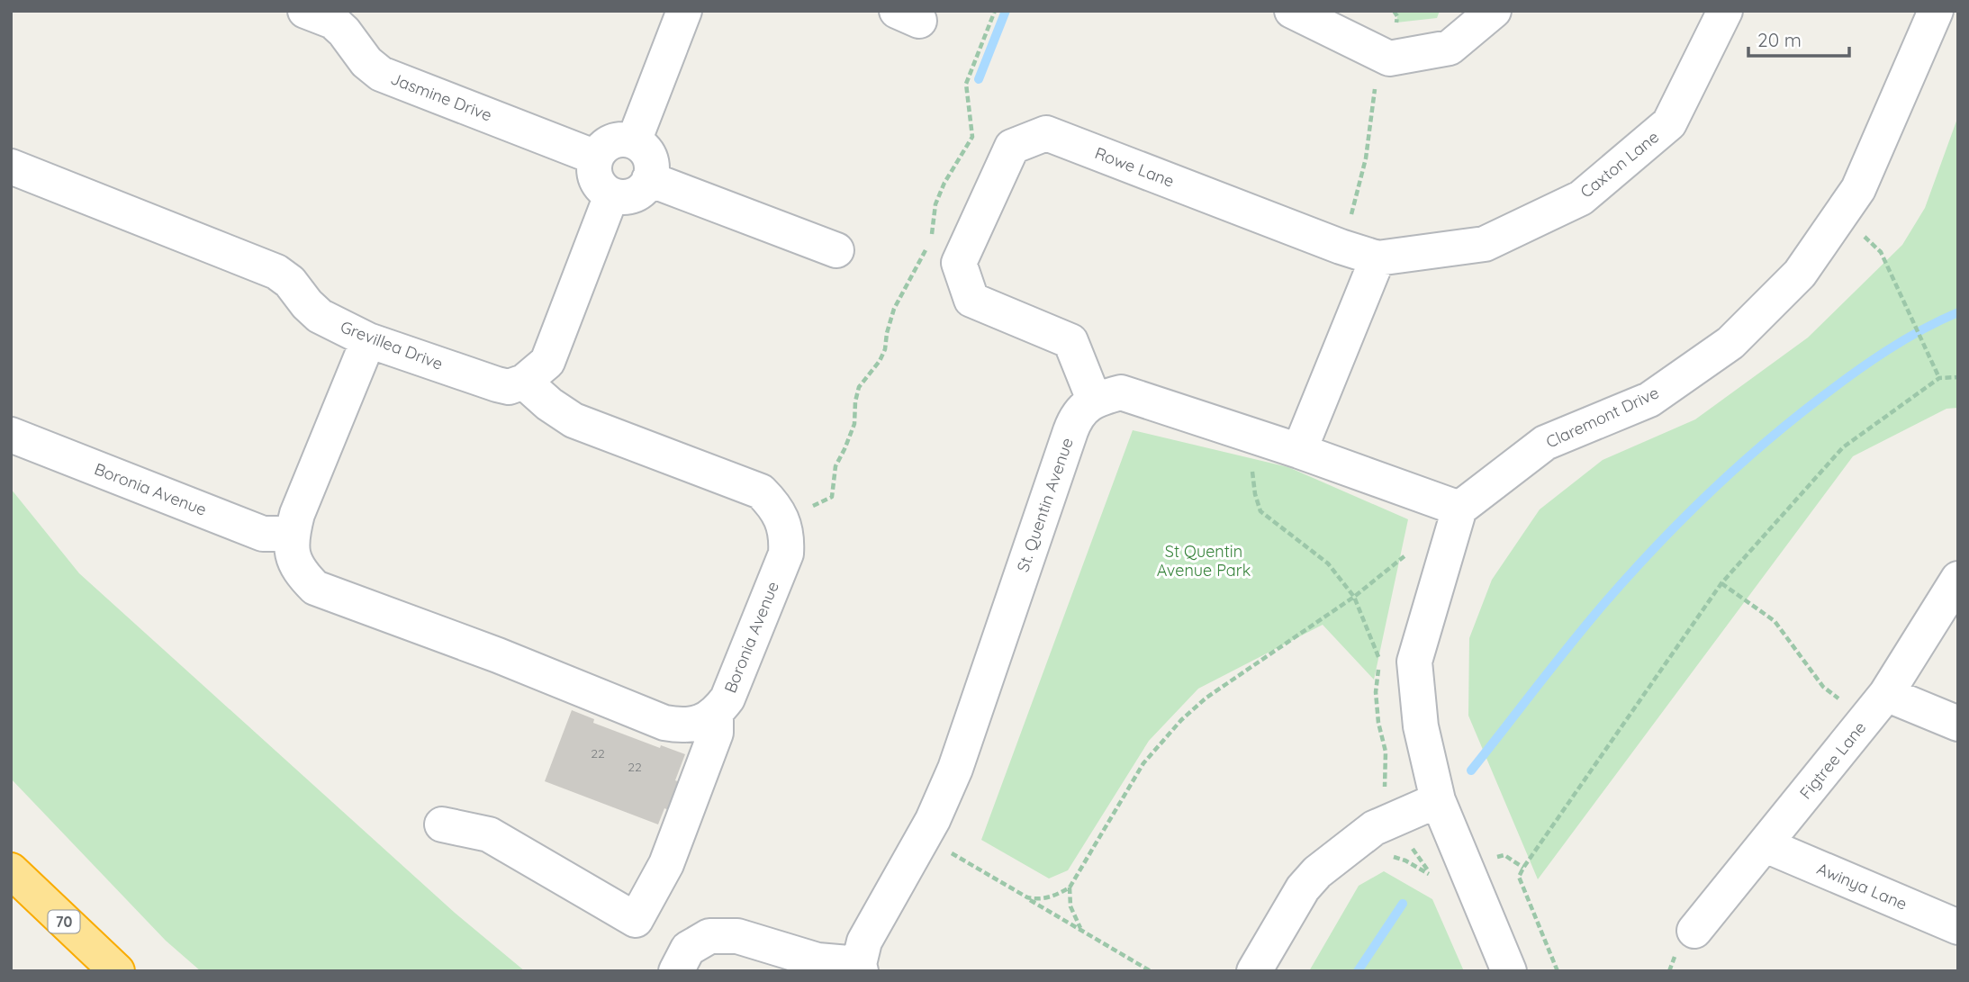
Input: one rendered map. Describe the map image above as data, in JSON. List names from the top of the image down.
{
  "streets": {
    "highway": ["70"],
    "street": [
      "Jasmine Drive",
      "Caxton Lane",
      "Rowe Lane",
      "Grevillea Drive",
      "Claremont Drive",
      "Boronia Avenue",
      "St. Quentin Avenue",
      "Figtree Lane",
      "Awinya Lane"
    ]
  },
  "crossings": [
    ["Caxton Lane", "Rowe Lane"],
    ["Rowe Lane", "St. Quentin Avenue"],
    ["Grevillea Drive", "Boronia Avenue"],
    ["Figtree Lane", "Awinya Lane"]
  ],
  "parks": ["St Quentin Avenue Park"],
  "house_numbers": ["22", "22"],
  "scale_bar": "20 m"
}
